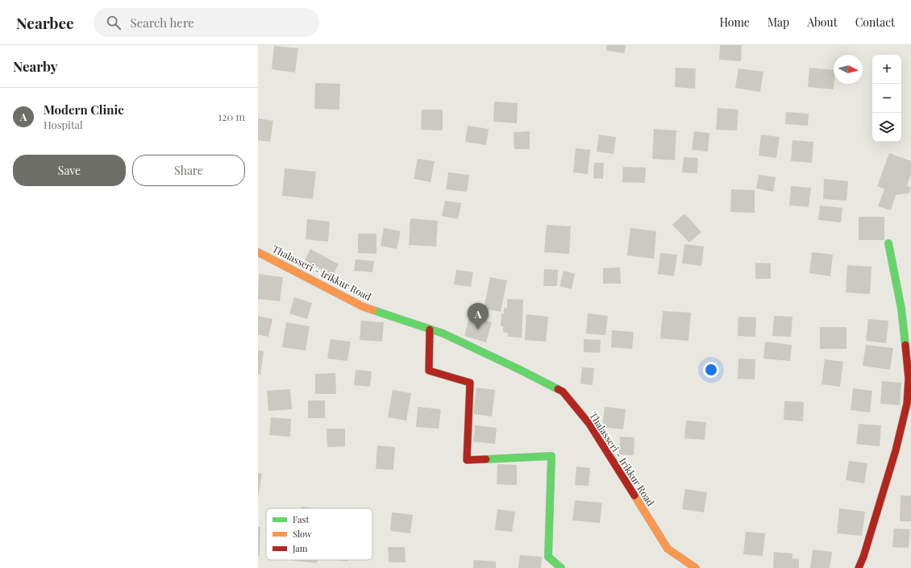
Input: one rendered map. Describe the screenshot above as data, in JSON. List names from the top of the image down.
{
  "streets": {
    "street": ["Thalasseri - Irikkur Road"]
  },
  "legend": ["Fast", "Slow", "Jam"],
  "north": "right",
  "page": {
    "header": "Nearbee",
    "search": "Search here",
    "nav": [
      "Home",
      "Map",
      "About",
      "Contact"
    ],
    "heading": "Nearby",
    "map_buttons": ["+", "−"],
    "list": [
      {
        "mark": "A",
        "name": "Modern Clinic",
        "note": "Hospital",
        "value": "120 m"
      }
    ],
    "buttons": ["Save", "Share"],
    "pins": "A"
  }
}
